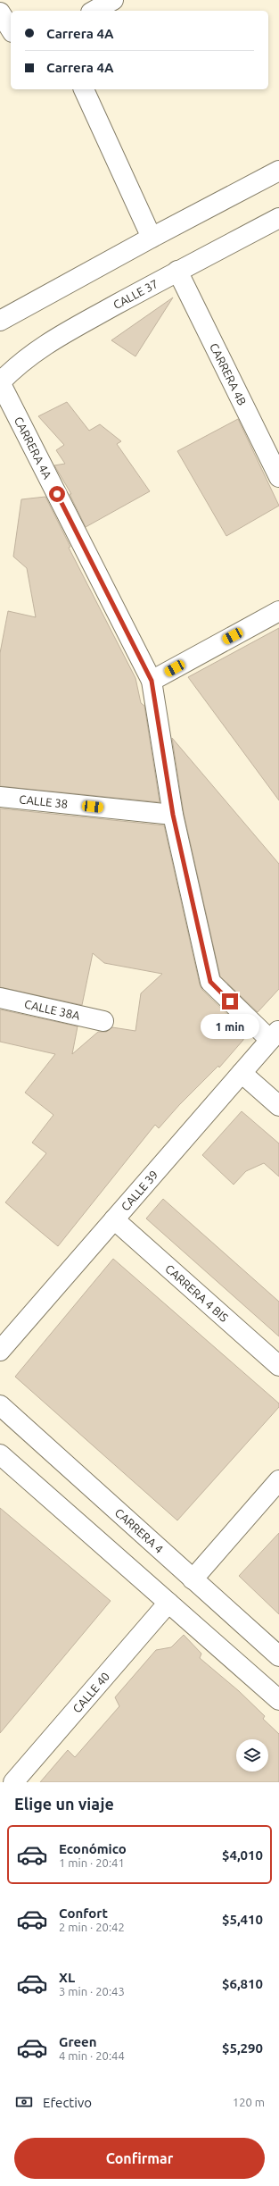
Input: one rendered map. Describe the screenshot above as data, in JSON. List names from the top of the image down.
{
  "streets": {
    "street": [
      "CALLE 37",
      "CARRERA 4B",
      "CARRERA 4A",
      "CALLE 38",
      "CALLE 38A",
      "CALLE 39",
      "CARRERA 4 BIS",
      "CARRERA 4",
      "CALLE 40"
    ]
  },
  "crossings": [
    ["CALLE 37", "CARRERA 4B"],
    ["CALLE 37", "CARRERA 4A"],
    ["CARRERA 4A", "CALLE 38"],
    ["CARRERA 4A", "CALLE 39"],
    ["CALLE 39", "CARRERA 4 BIS"]
  ],
  "page": {
    "banner": ["Carrera 4A", "Carrera 4A"],
    "bubble": "1 min",
    "heading": "Elige un viaje",
    "list": [
      {
        "name": "Económico",
        "note": "1 min · 20:41",
        "value": "$4,010"
      },
      {
        "name": "Confort",
        "note": "2 min · 20:42",
        "value": "$5,410"
      },
      {
        "name": "XL",
        "note": "3 min · 20:43",
        "value": "$6,810"
      },
      {
        "name": "Green",
        "note": "4 min · 20:44",
        "value": "$5,290"
      }
    ],
    "pay": ["Efectivo", "120 m"],
    "buttons": "Confirmar"
  }
}
